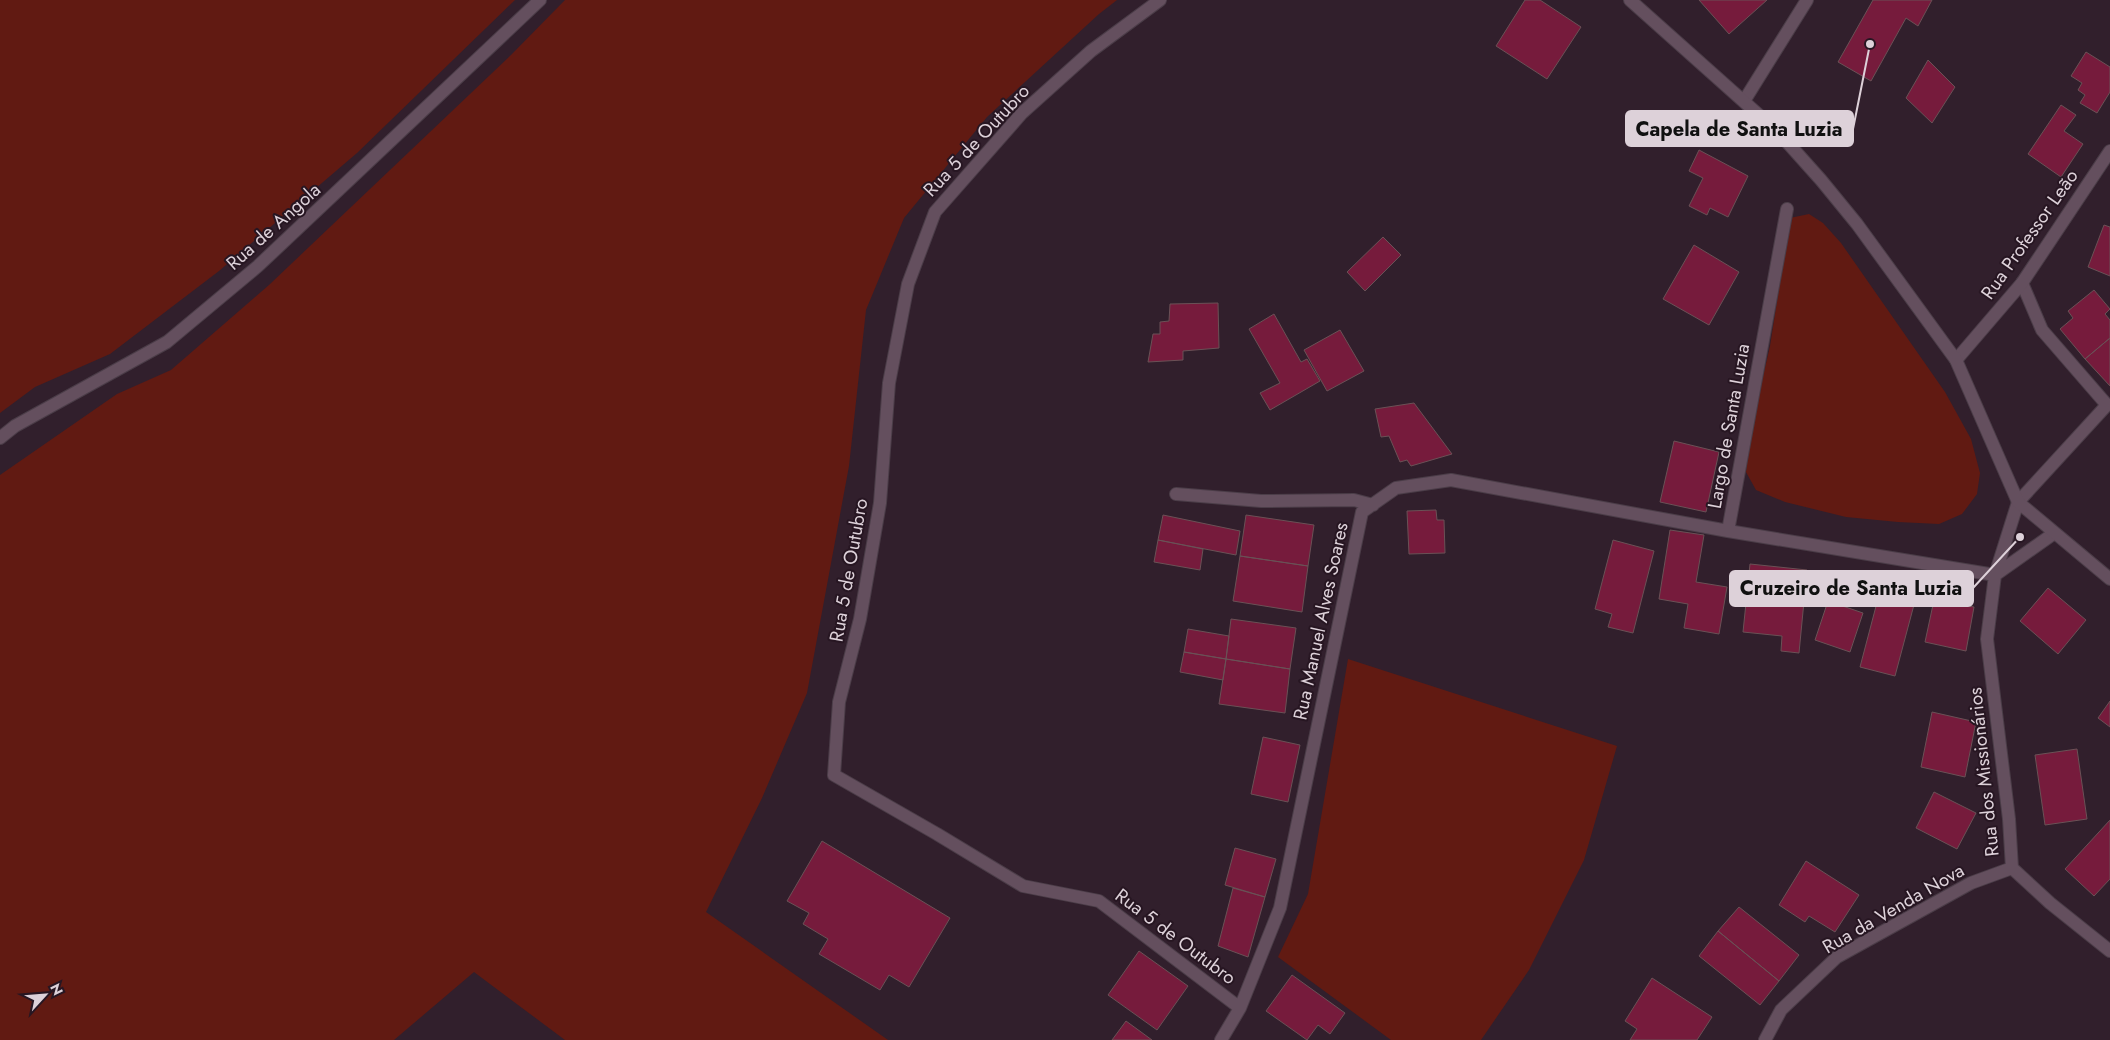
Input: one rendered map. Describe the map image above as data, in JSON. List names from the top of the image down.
{
  "streets": {
    "street": [
      "Rua 5 de Outubro",
      "Rua de Angola",
      "Rua Professor Leão",
      "Largo de Santa Luzia",
      "Rua Manuel Alves Soares",
      "Rua dos Missionários",
      "Rua da Venda Nova"
    ]
  },
  "crossings": [
    ["Rua 5 de Outubro", "Rua Manuel Alves Soares"],
    ["Largo de Santa Luzia", "Rua Manuel Alves Soares"],
    ["Largo de Santa Luzia", "Rua dos Missionários"],
    ["Rua dos Missionários", "Rua da Venda Nova"]
  ],
  "places": ["Capela de Santa Luzia", "Cruzeiro de Santa Luzia"],
  "north": "top right"
}
